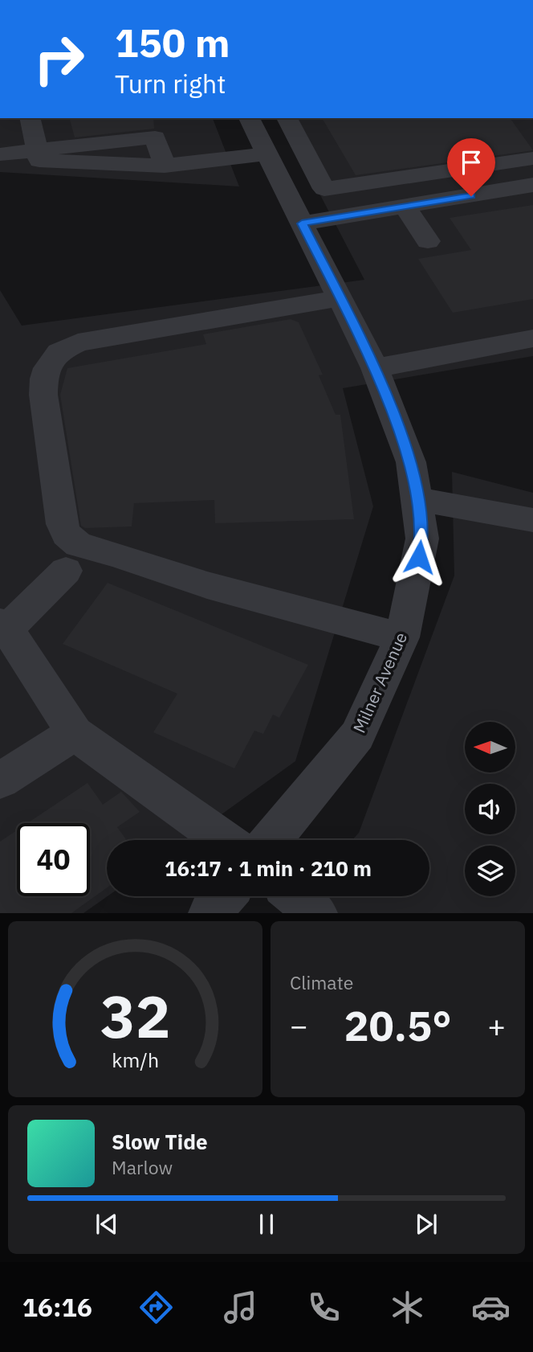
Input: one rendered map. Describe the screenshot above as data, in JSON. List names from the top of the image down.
{
  "streets": {
    "street": ["Milner Avenue"]
  },
  "north": "left",
  "page": {
    "turn": ["150 m", "Turn right"],
    "limit": "40",
    "trip": "16:17 · 1 min · 210 m",
    "tile": "Climate",
    "heat": ["−", "20.5°", "+"],
    "song": ["Slow Tide", "Marlow"],
    "tabs": "16:16",
    "gauge": ["32", "km/h"]
  }
}
